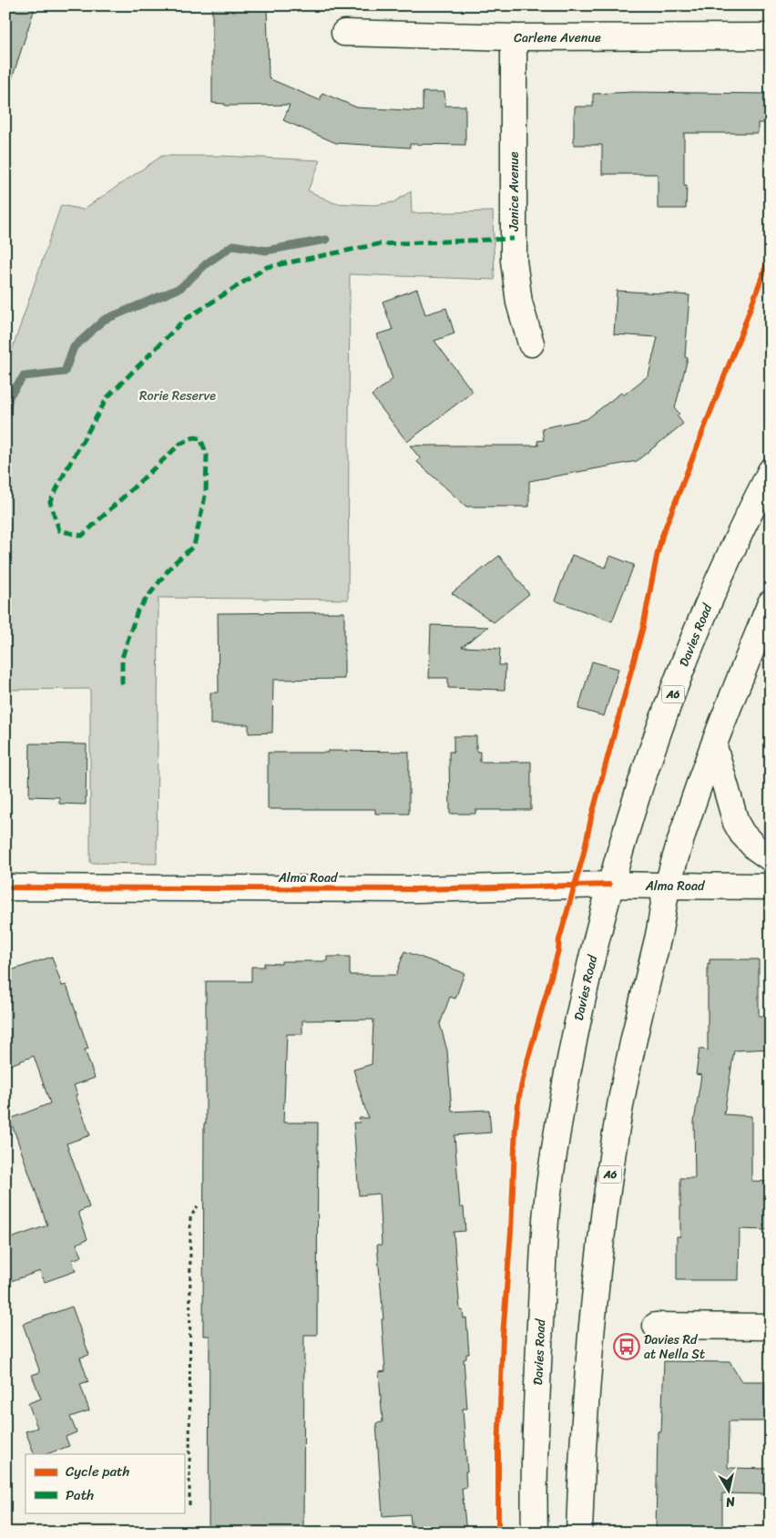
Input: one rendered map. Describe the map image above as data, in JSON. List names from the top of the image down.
{
  "streets": {
    "main road": [
      "Carlene Avenue",
      "Janice Avenue",
      "Davies Road",
      "A6",
      "Alma Road"
    ]
  },
  "crossings": [
    ["Carlene Avenue", "Janice Avenue"],
    ["Davies Road", "Alma Road"],
    ["A6", "Alma Road"]
  ],
  "parks": ["Rorie Reserve"],
  "places": {
    "bus stop": ["Davies Rd at Nella St"]
  },
  "legend": ["Cycle path", "Path"],
  "north": "bottom"
}
